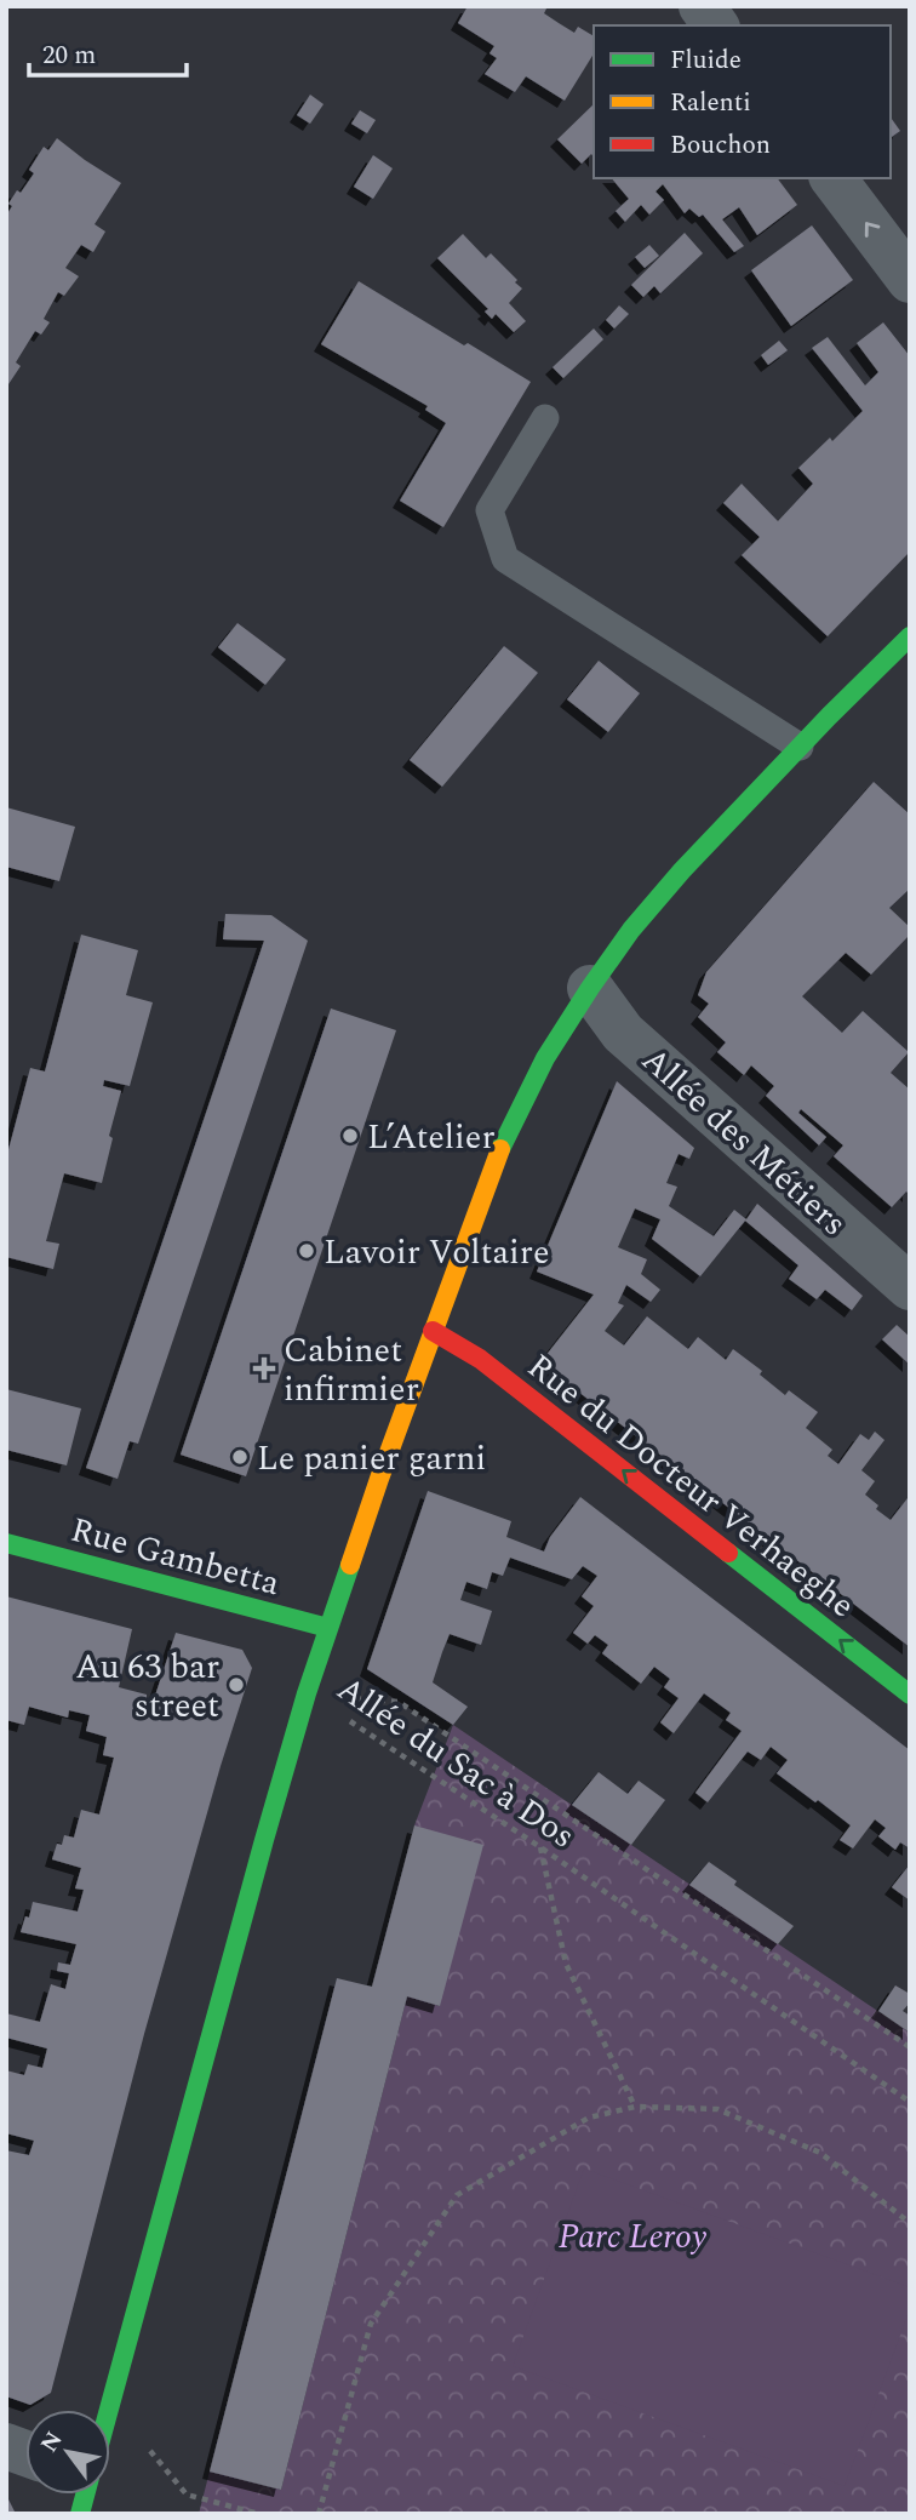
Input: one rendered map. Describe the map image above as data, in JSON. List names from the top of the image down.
{
  "streets": {
    "street": ["Allée des Métiers", "Rue du Docteur Verhaeghe", "Rue Gambetta"],
    "path": ["Allée du Sac à Dos"]
  },
  "one_way": ["Rue du Docteur Verhaeghe"],
  "parks": ["Parc Leroy"],
  "places": {
    "other": [
      "L’Atelier",
      "Lavoir Voltaire",
      "Le panier garni",
      "Au 63 bar street"
    ],
    "health": ["Cabinet infirmier"]
  },
  "legend": ["Fluide", "Ralenti", "Bouchon"],
  "scale_bar": "20 m",
  "north": "top left"
}
